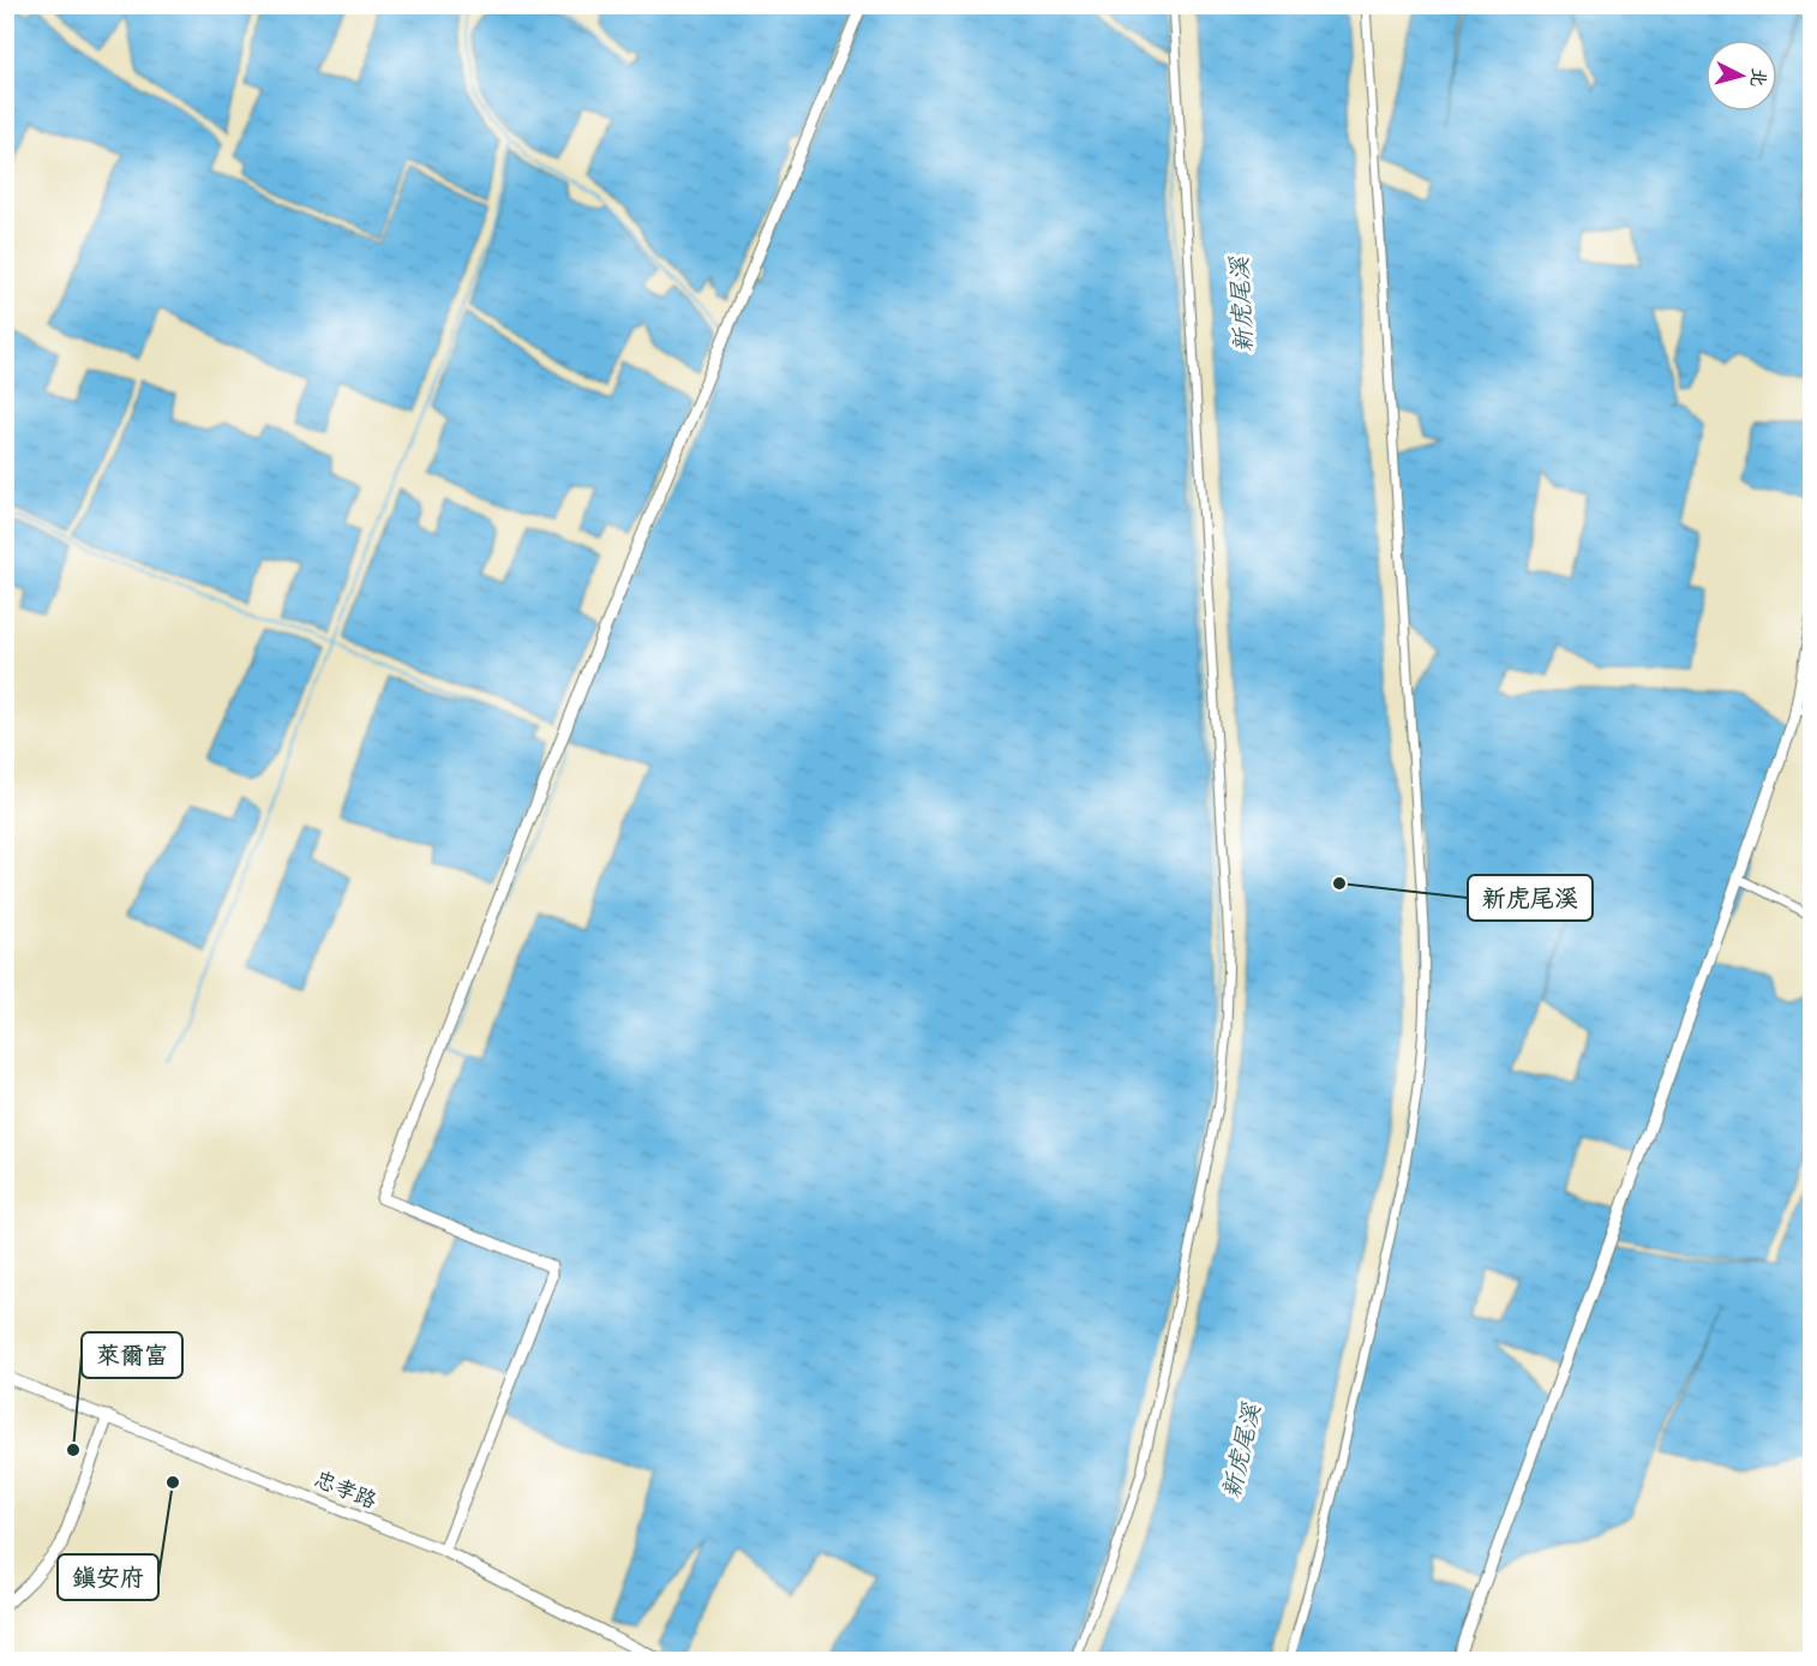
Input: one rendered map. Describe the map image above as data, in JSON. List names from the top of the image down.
{
  "streets": {
    "street": ["忠孝路"]
  },
  "water": ["新虎尾溪"],
  "places": ["新虎尾溪", "萊爾富", "鎮安府"],
  "north": "right"
}
